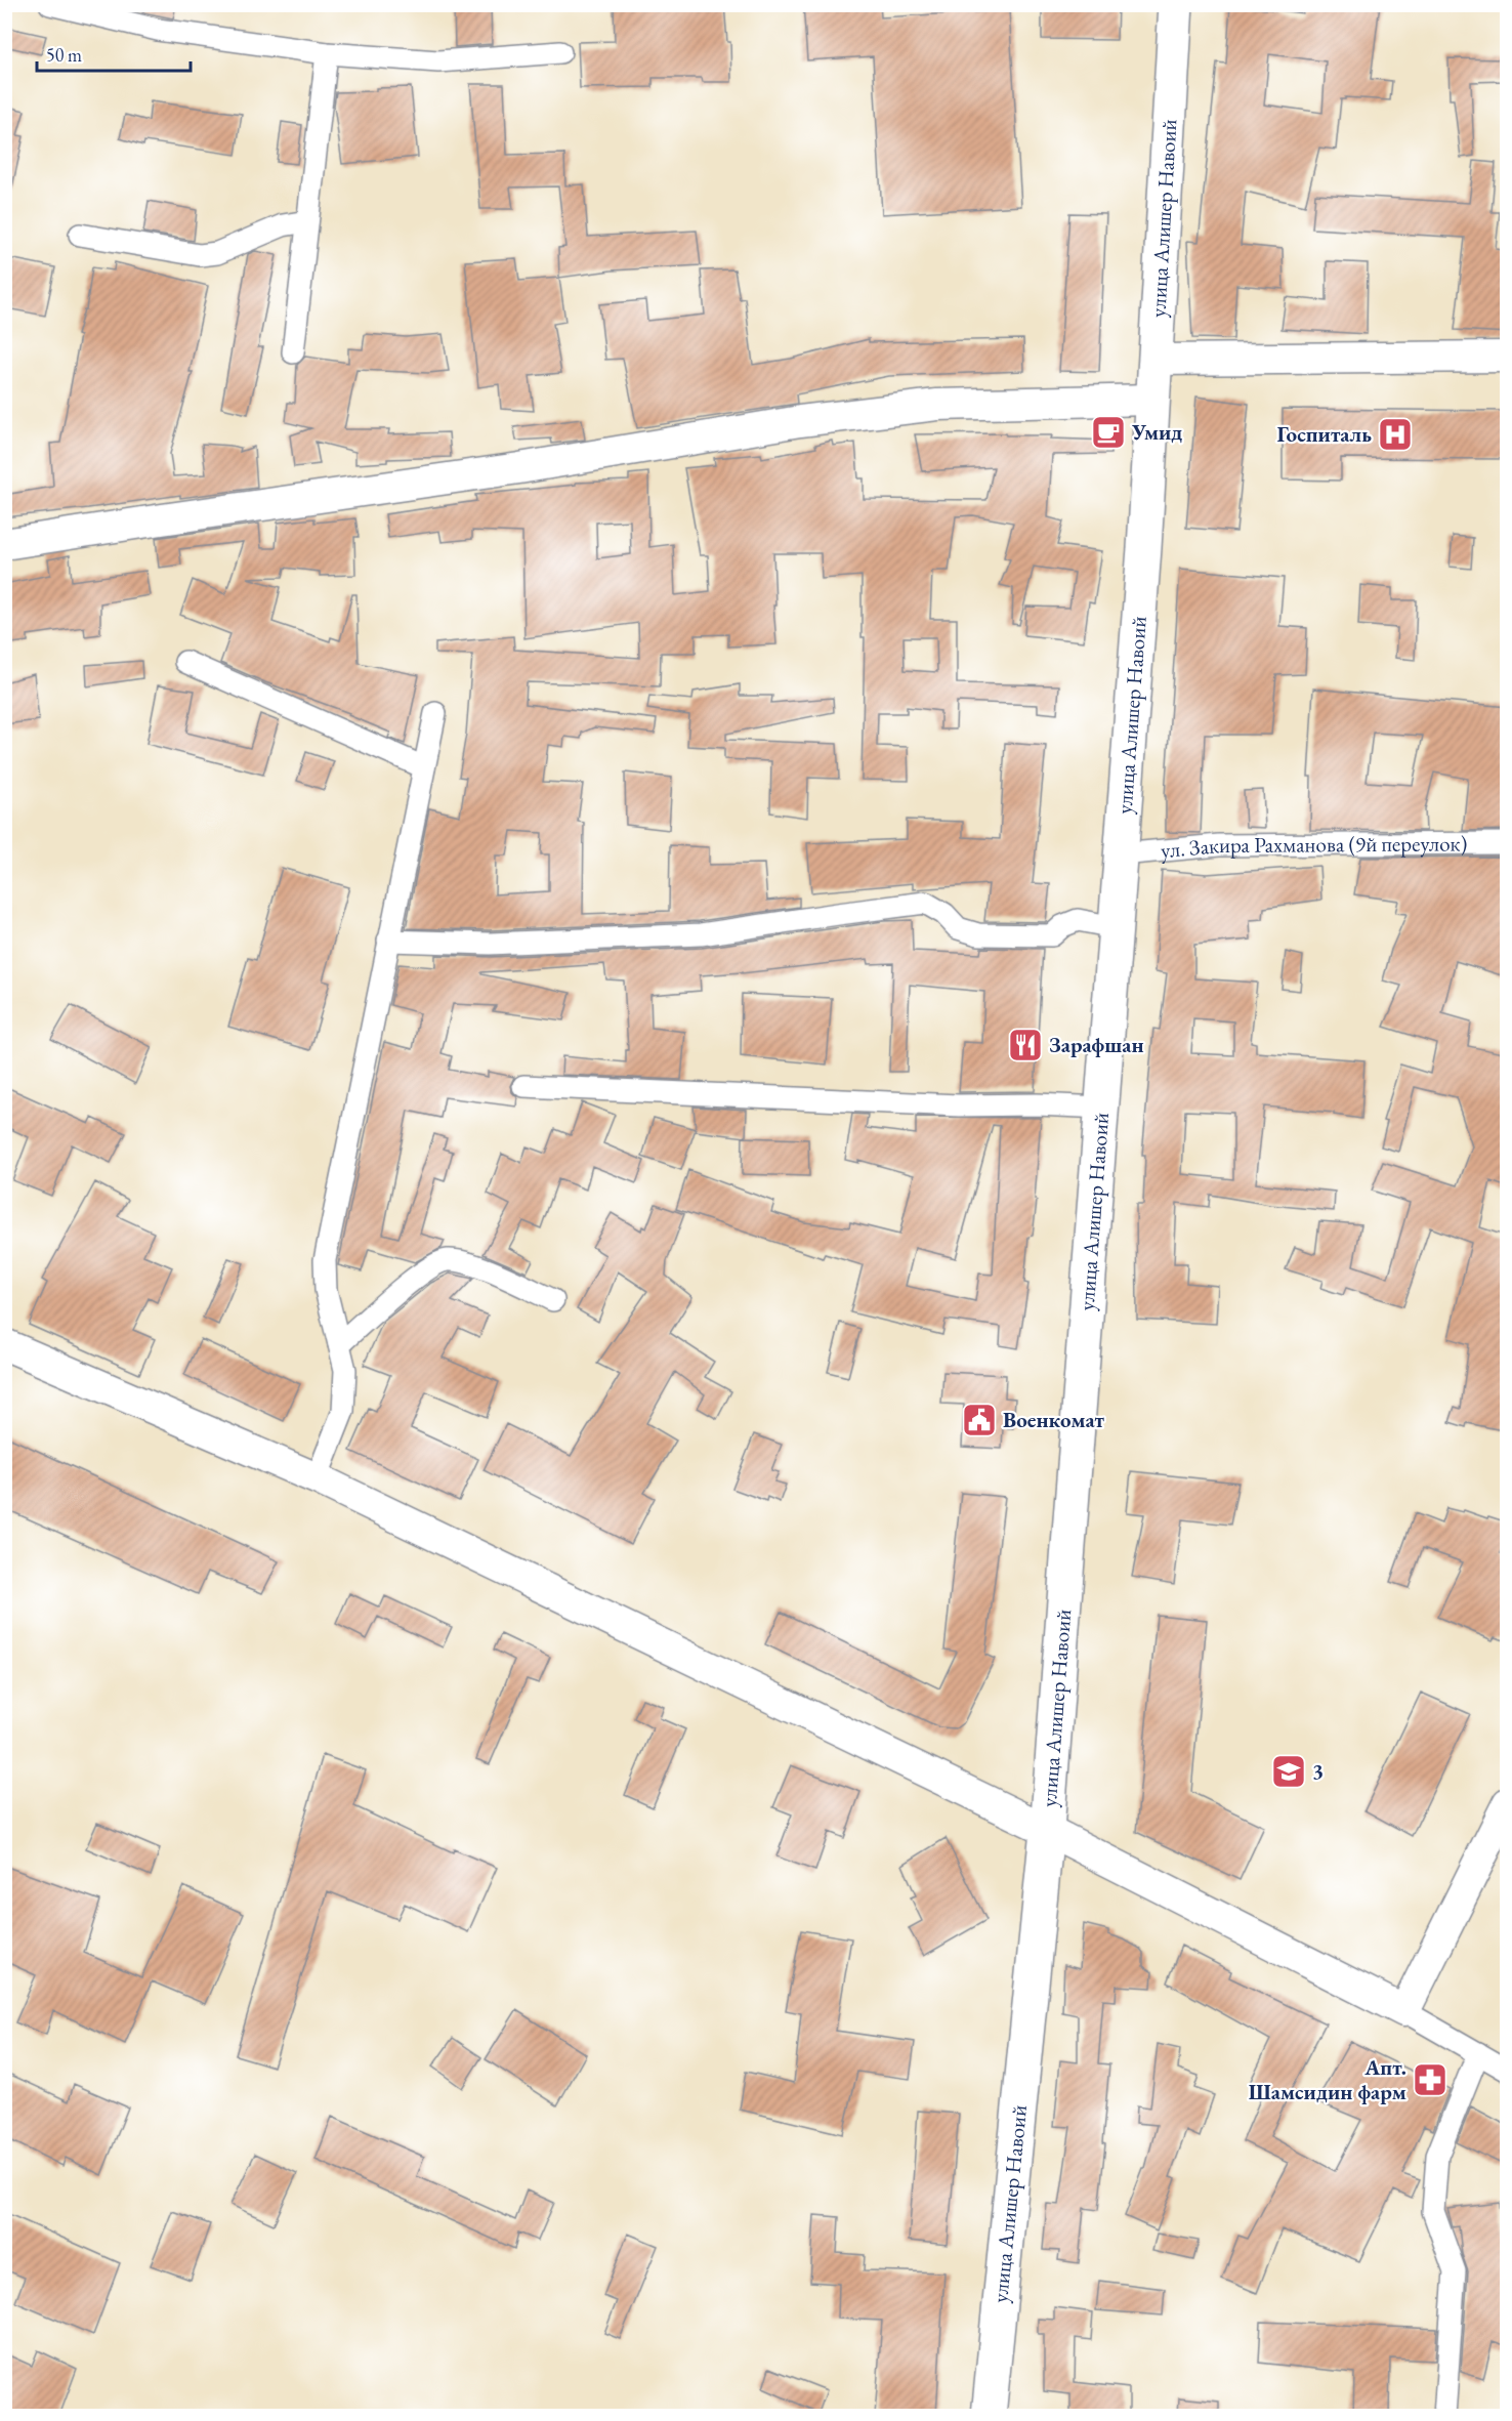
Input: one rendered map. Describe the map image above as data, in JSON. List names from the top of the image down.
{
  "streets": {
    "main road": ["улица Алишер Навоий"],
    "street": ["ул. Закира Рахманова (9й переулок)"]
  },
  "crossings": [
    ["улица Алишер Навоий", "ул. Закира Рахманова (9й переулок)"]
  ],
  "places": {
    "cafe": ["Умид"],
    "hospital": ["Госпиталь"],
    "restaurant": ["Зарафшан"],
    "public building": ["Военкомат"],
    "school or university": ["3"],
    "pharmacy": ["Апт. Шамсидин фарм"]
  },
  "scale_bar": "50 m"
}
